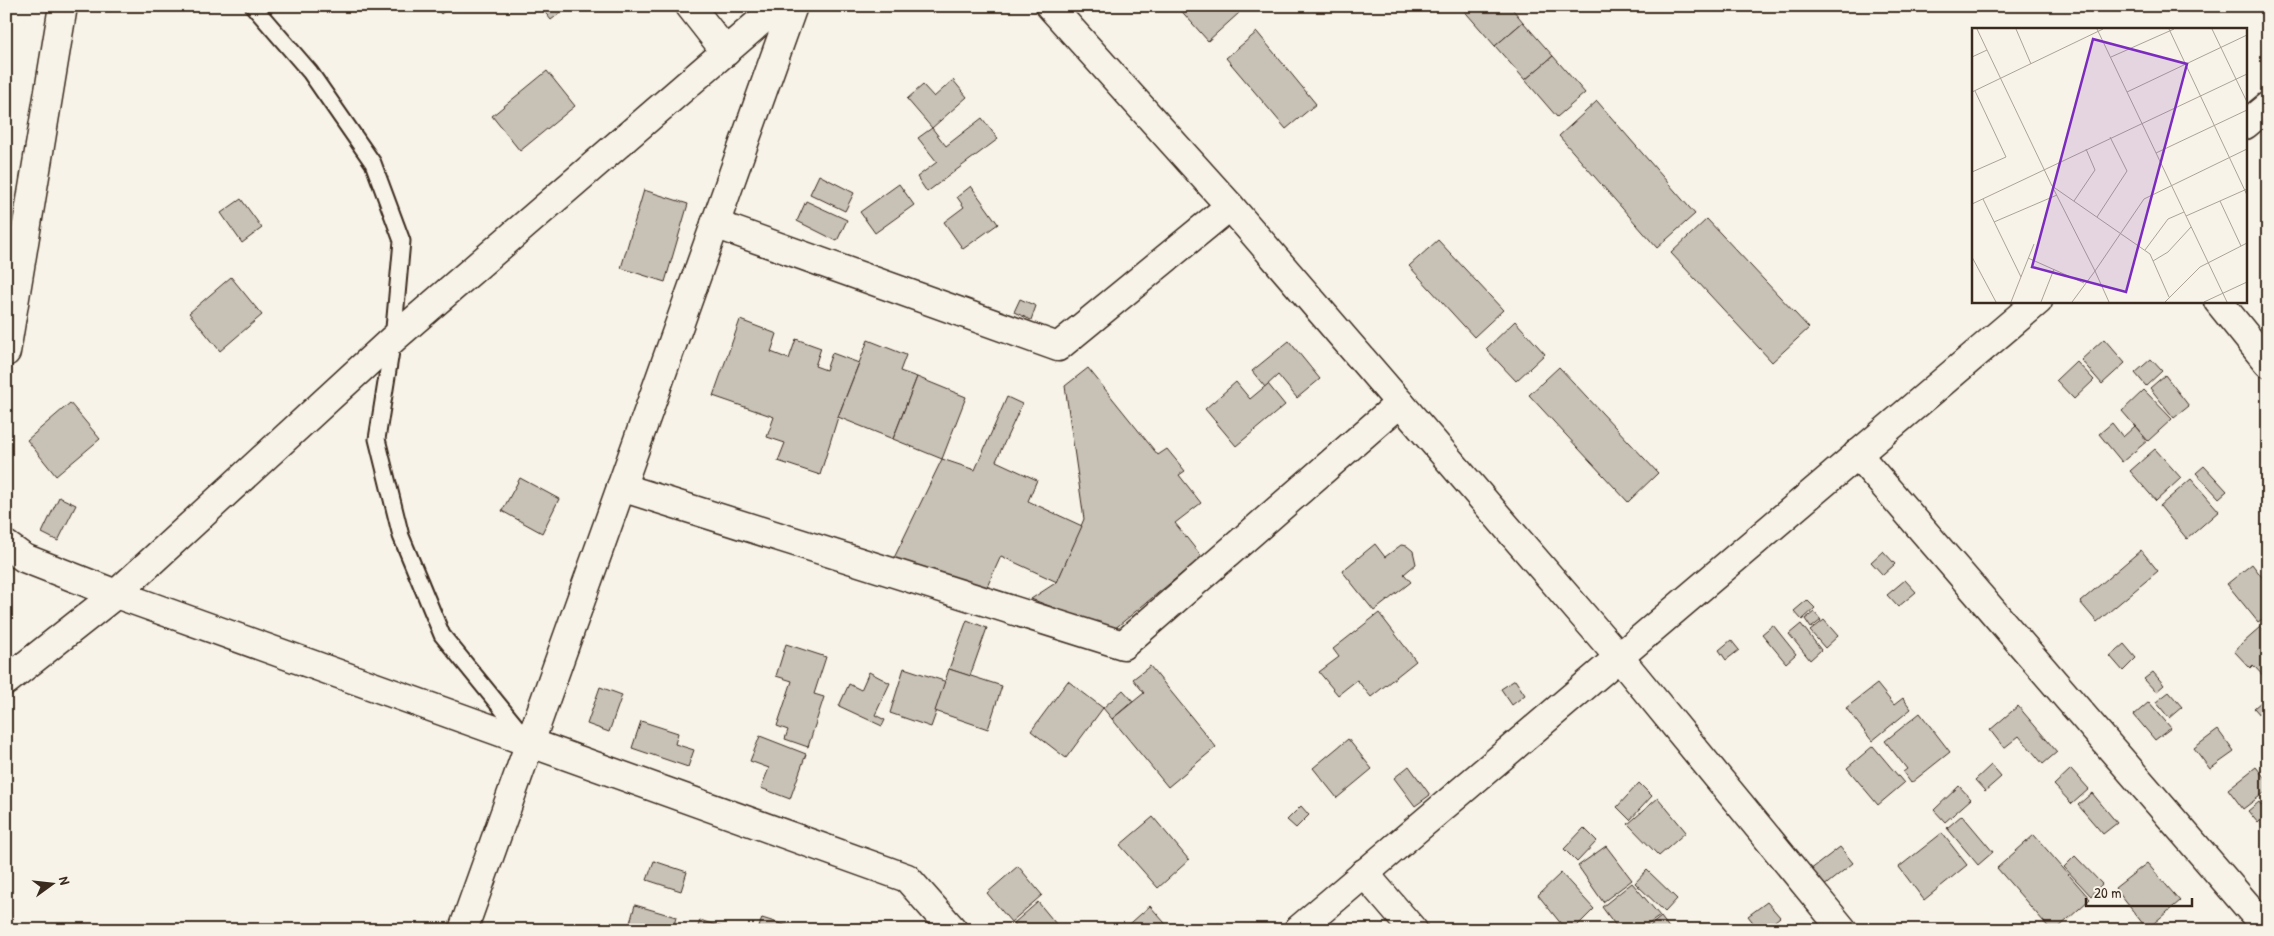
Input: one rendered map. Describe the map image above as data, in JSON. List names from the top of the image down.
{
  "scale_bar": "20 m",
  "north": "right"
}
